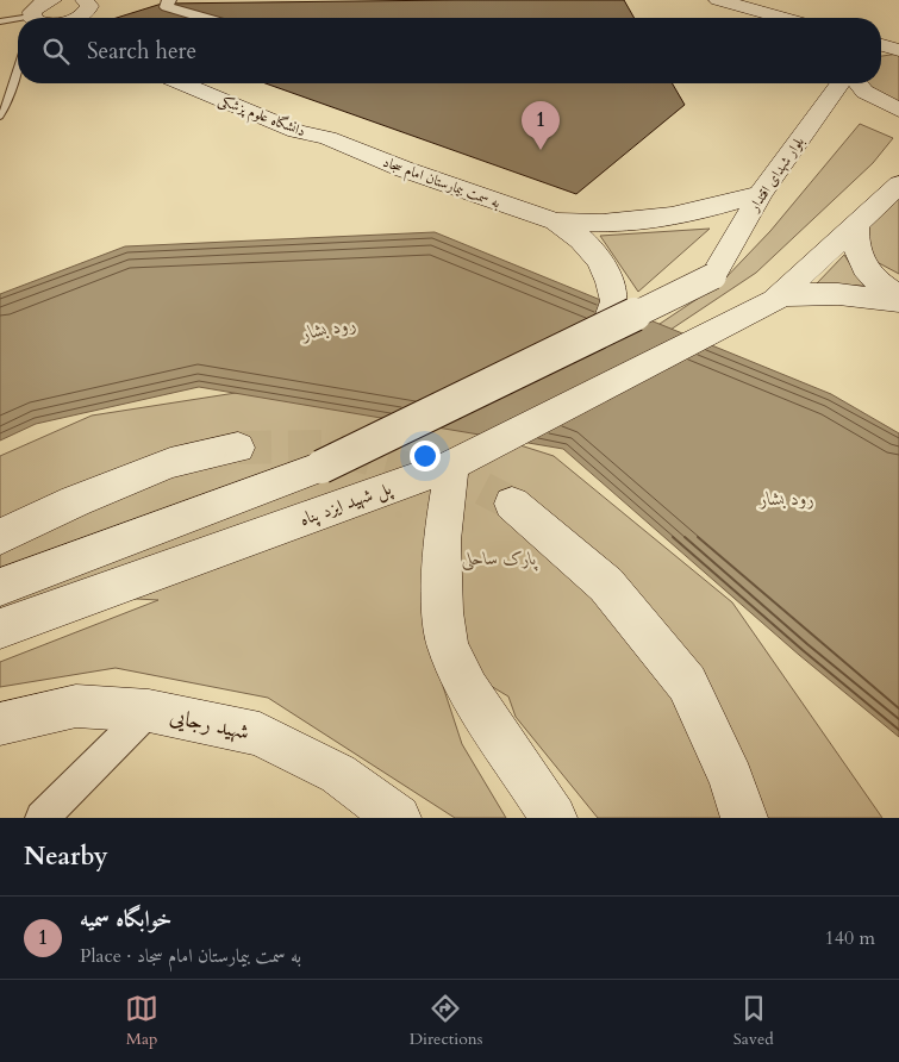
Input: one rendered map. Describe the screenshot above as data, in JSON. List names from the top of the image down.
{
  "streets": {
    "street": [
      "دانشگاه علوم پزشکی",
      "بلوار شهدای اقتدار",
      "به سمت بیمارستان امام سجاد",
      "پل شهید ایزد پناه",
      "شهید رجایی"
    ]
  },
  "crossings": [
    ["دانشگاه علوم پزشکی", "به سمت بیمارستان امام سجاد"]
  ],
  "water": ["رود بشار"],
  "parks": ["پارک ساحلی"],
  "page": {
    "search": "Search here",
    "pins": "1",
    "heading": "Nearby",
    "list": [
      {
        "mark": "1",
        "name": "خوابگاه سمیه",
        "note": "Place · به سمت بیمارستان امام سجاد",
        "value": "140 m"
      }
    ],
    "nav": ["Map", "Directions", "Saved"]
  }
}
